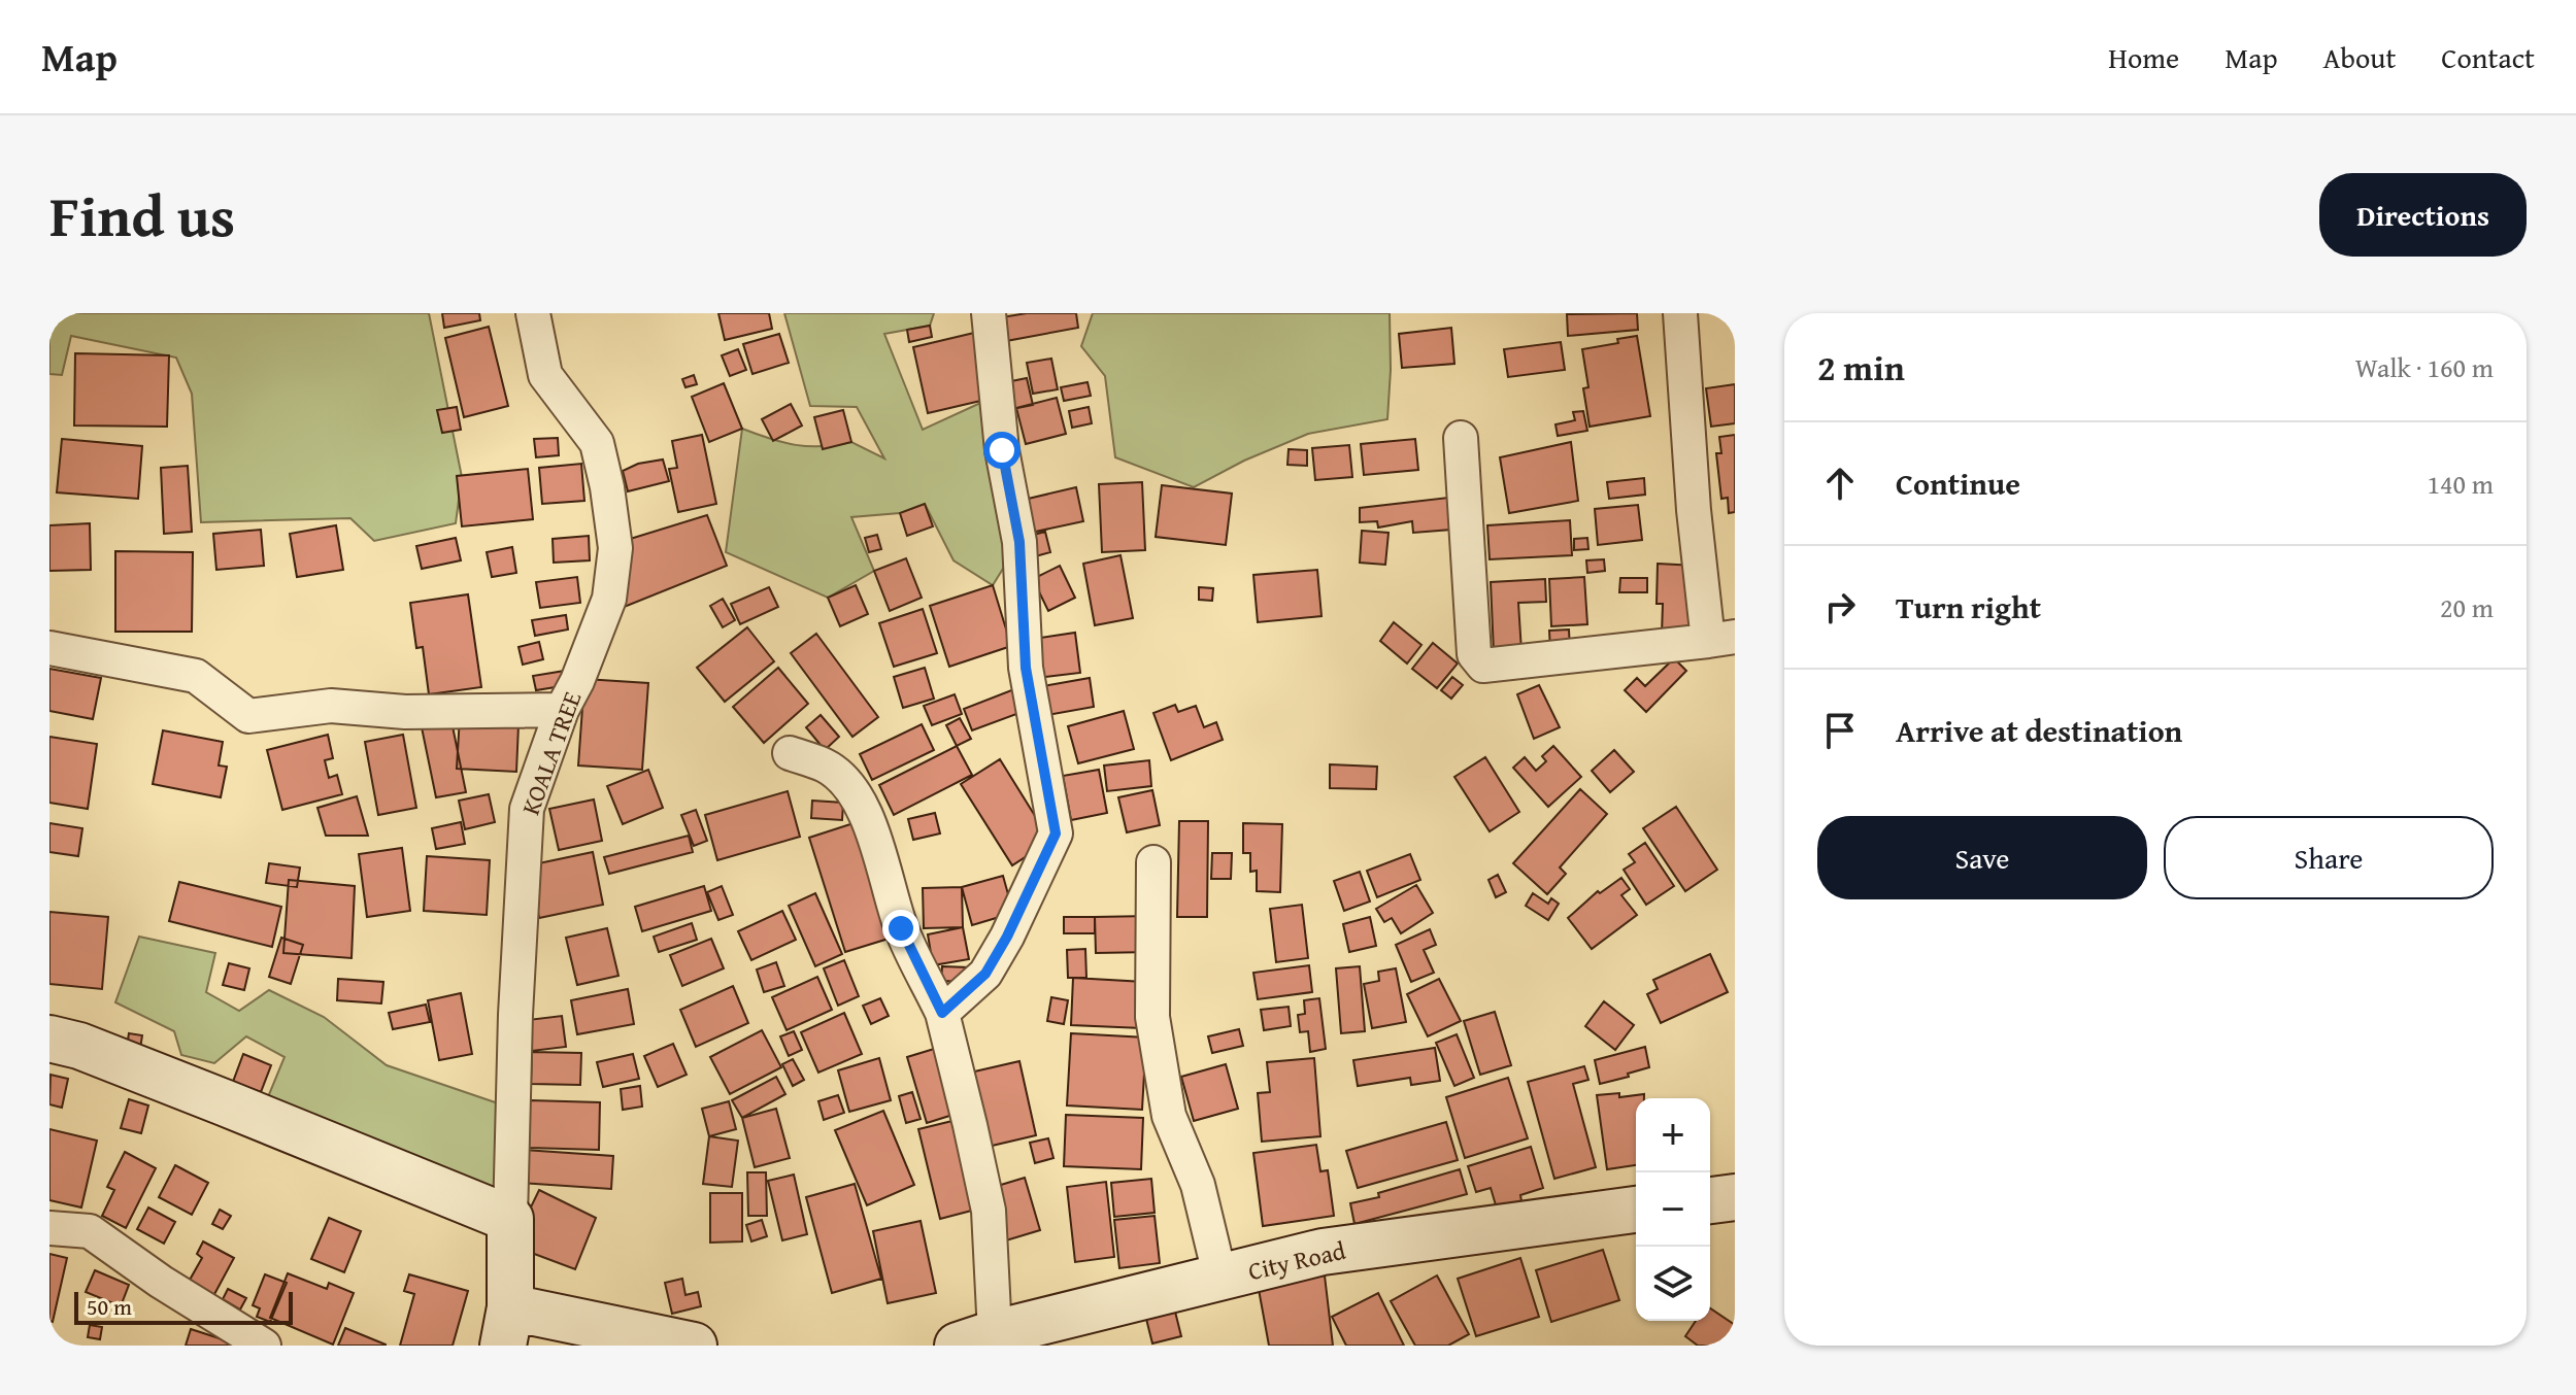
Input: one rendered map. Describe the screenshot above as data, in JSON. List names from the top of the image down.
{
  "streets": {
    "main road": ["City Road"],
    "street": ["KOALA TREE"]
  },
  "scale_bar": "50 m",
  "page": {
    "header": "Map",
    "nav": [
      "Home",
      "Map",
      "About",
      "Contact"
    ],
    "title": "Find us",
    "buttons": [
      "Directions",
      ["Save", "Share"]
    ],
    "heading": ["2 min", "Walk · 160 m"],
    "list": [
      ["Continue", "140 m"],
      ["Turn right", "20 m"],
      "Arrive at destination"
    ],
    "map_buttons": ["+", "−"],
    "scale": "50 m"
  }
}
